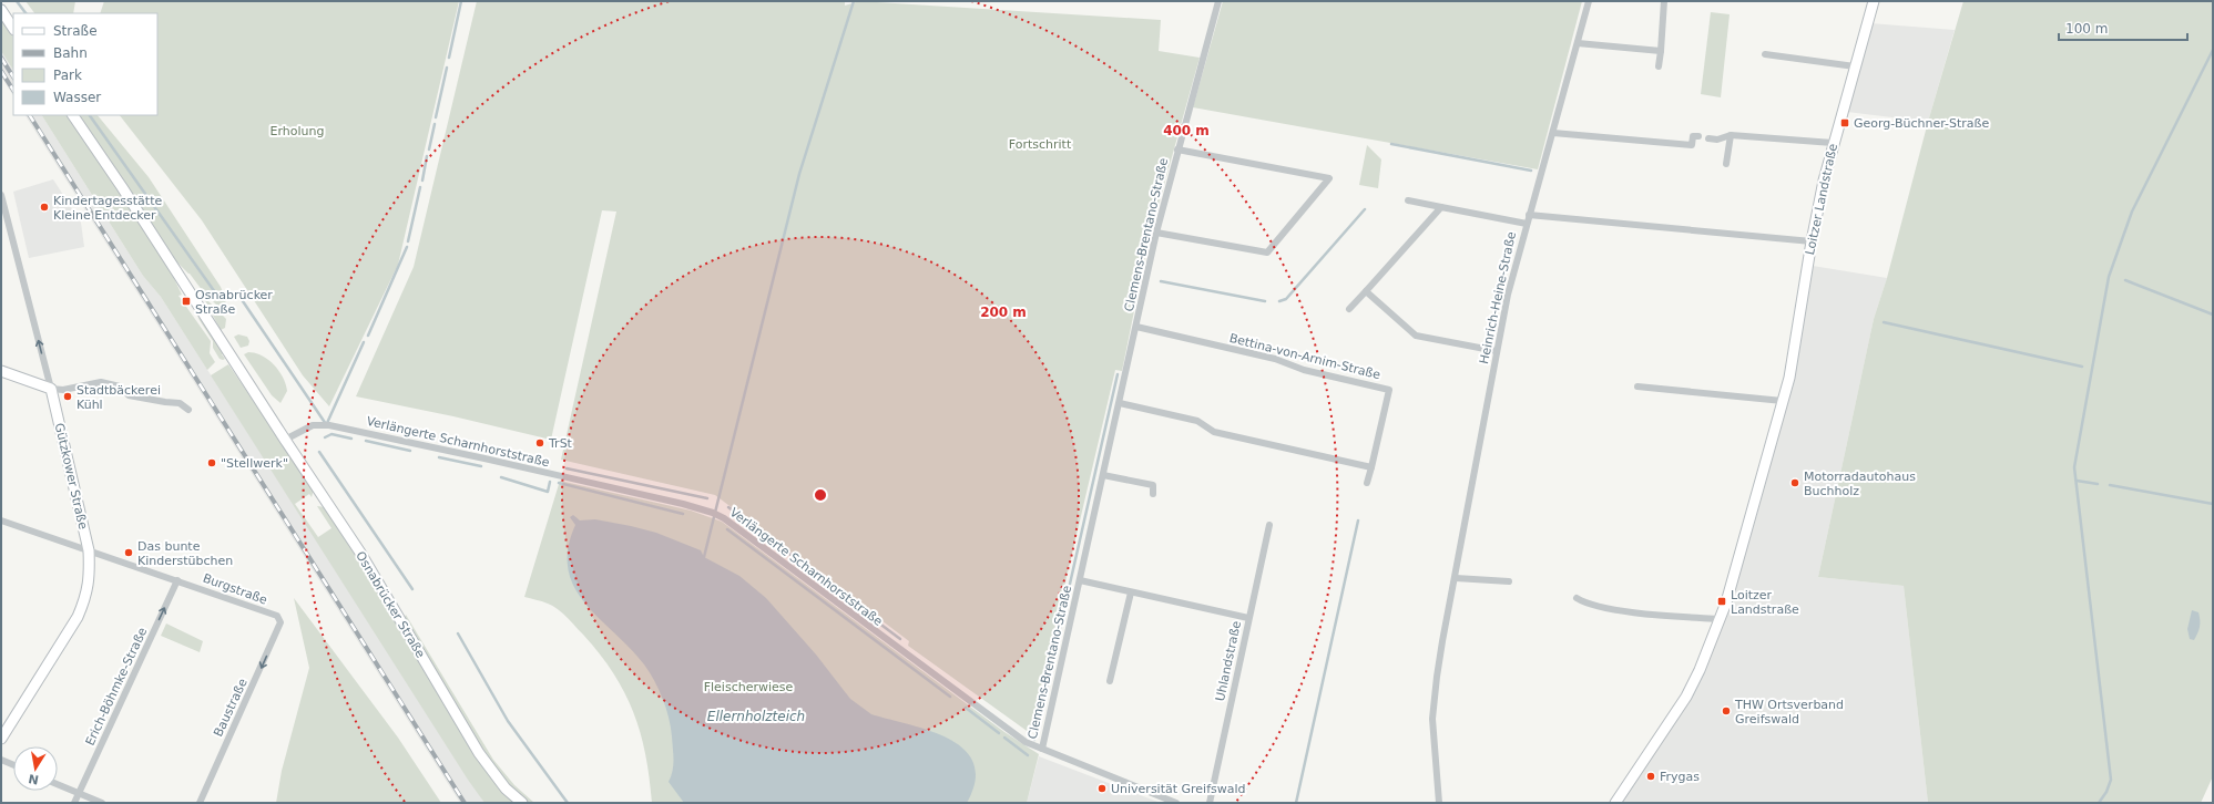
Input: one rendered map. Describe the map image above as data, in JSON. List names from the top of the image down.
{
  "streets": {
    "main road": ["Loitzer Landstraße", "Gützkower Straße", "Osnabrücker Straße"],
    "street": [
      "Clemens-Brentano-Straße",
      "Heinrich-Heine-Straße",
      "Bettina-von-Arnim-Straße",
      "Verlängerte Scharnhorststraße",
      "Burgstraße",
      "Uhlandstraße",
      "Erich-Böhmke-Straße",
      "Baustraße"
    ]
  },
  "crossings": [
    ["Clemens-Brentano-Straße", "Bettina-von-Arnim-Straße"],
    ["Clemens-Brentano-Straße", "Verlängerte Scharnhorststraße"],
    ["Clemens-Brentano-Straße", "Uhlandstraße"],
    ["Verlängerte Scharnhorststraße", "Osnabrücker Straße"],
    ["Gützkower Straße", "Burgstraße"],
    ["Burgstraße", "Erich-Böhmke-Straße"],
    ["Burgstraße", "Baustraße"]
  ],
  "one_way": ["Erich-Böhmke-Straße", "Baustraße"],
  "water": ["Ellernholzteich"],
  "parks": ["Erholung", "Fortschritt", "Fleischerwiese"],
  "places": {
    "transit": ["Georg-Büchner-Straße", "Osnabrücker Straße", "Loitzer Landstraße"],
    "other": [
      "Kindertagesstätte Kleine Entdecker",
      "Stadtbäckerei Kühl",
      "TrSt",
      "\"Stellwerk\"",
      "Motorradautohaus Buchholz",
      "Das bunte Kinderstübchen",
      "THW Ortsverband Greifswald",
      "Frygas",
      "Universität Greifswald"
    ]
  },
  "legend": [
    "Straße",
    "Bahn",
    "Park",
    "Wasser"
  ],
  "scale_bar": "100 m",
  "north": "bottom",
  "rings": ["400 m", "200 m"]
}
